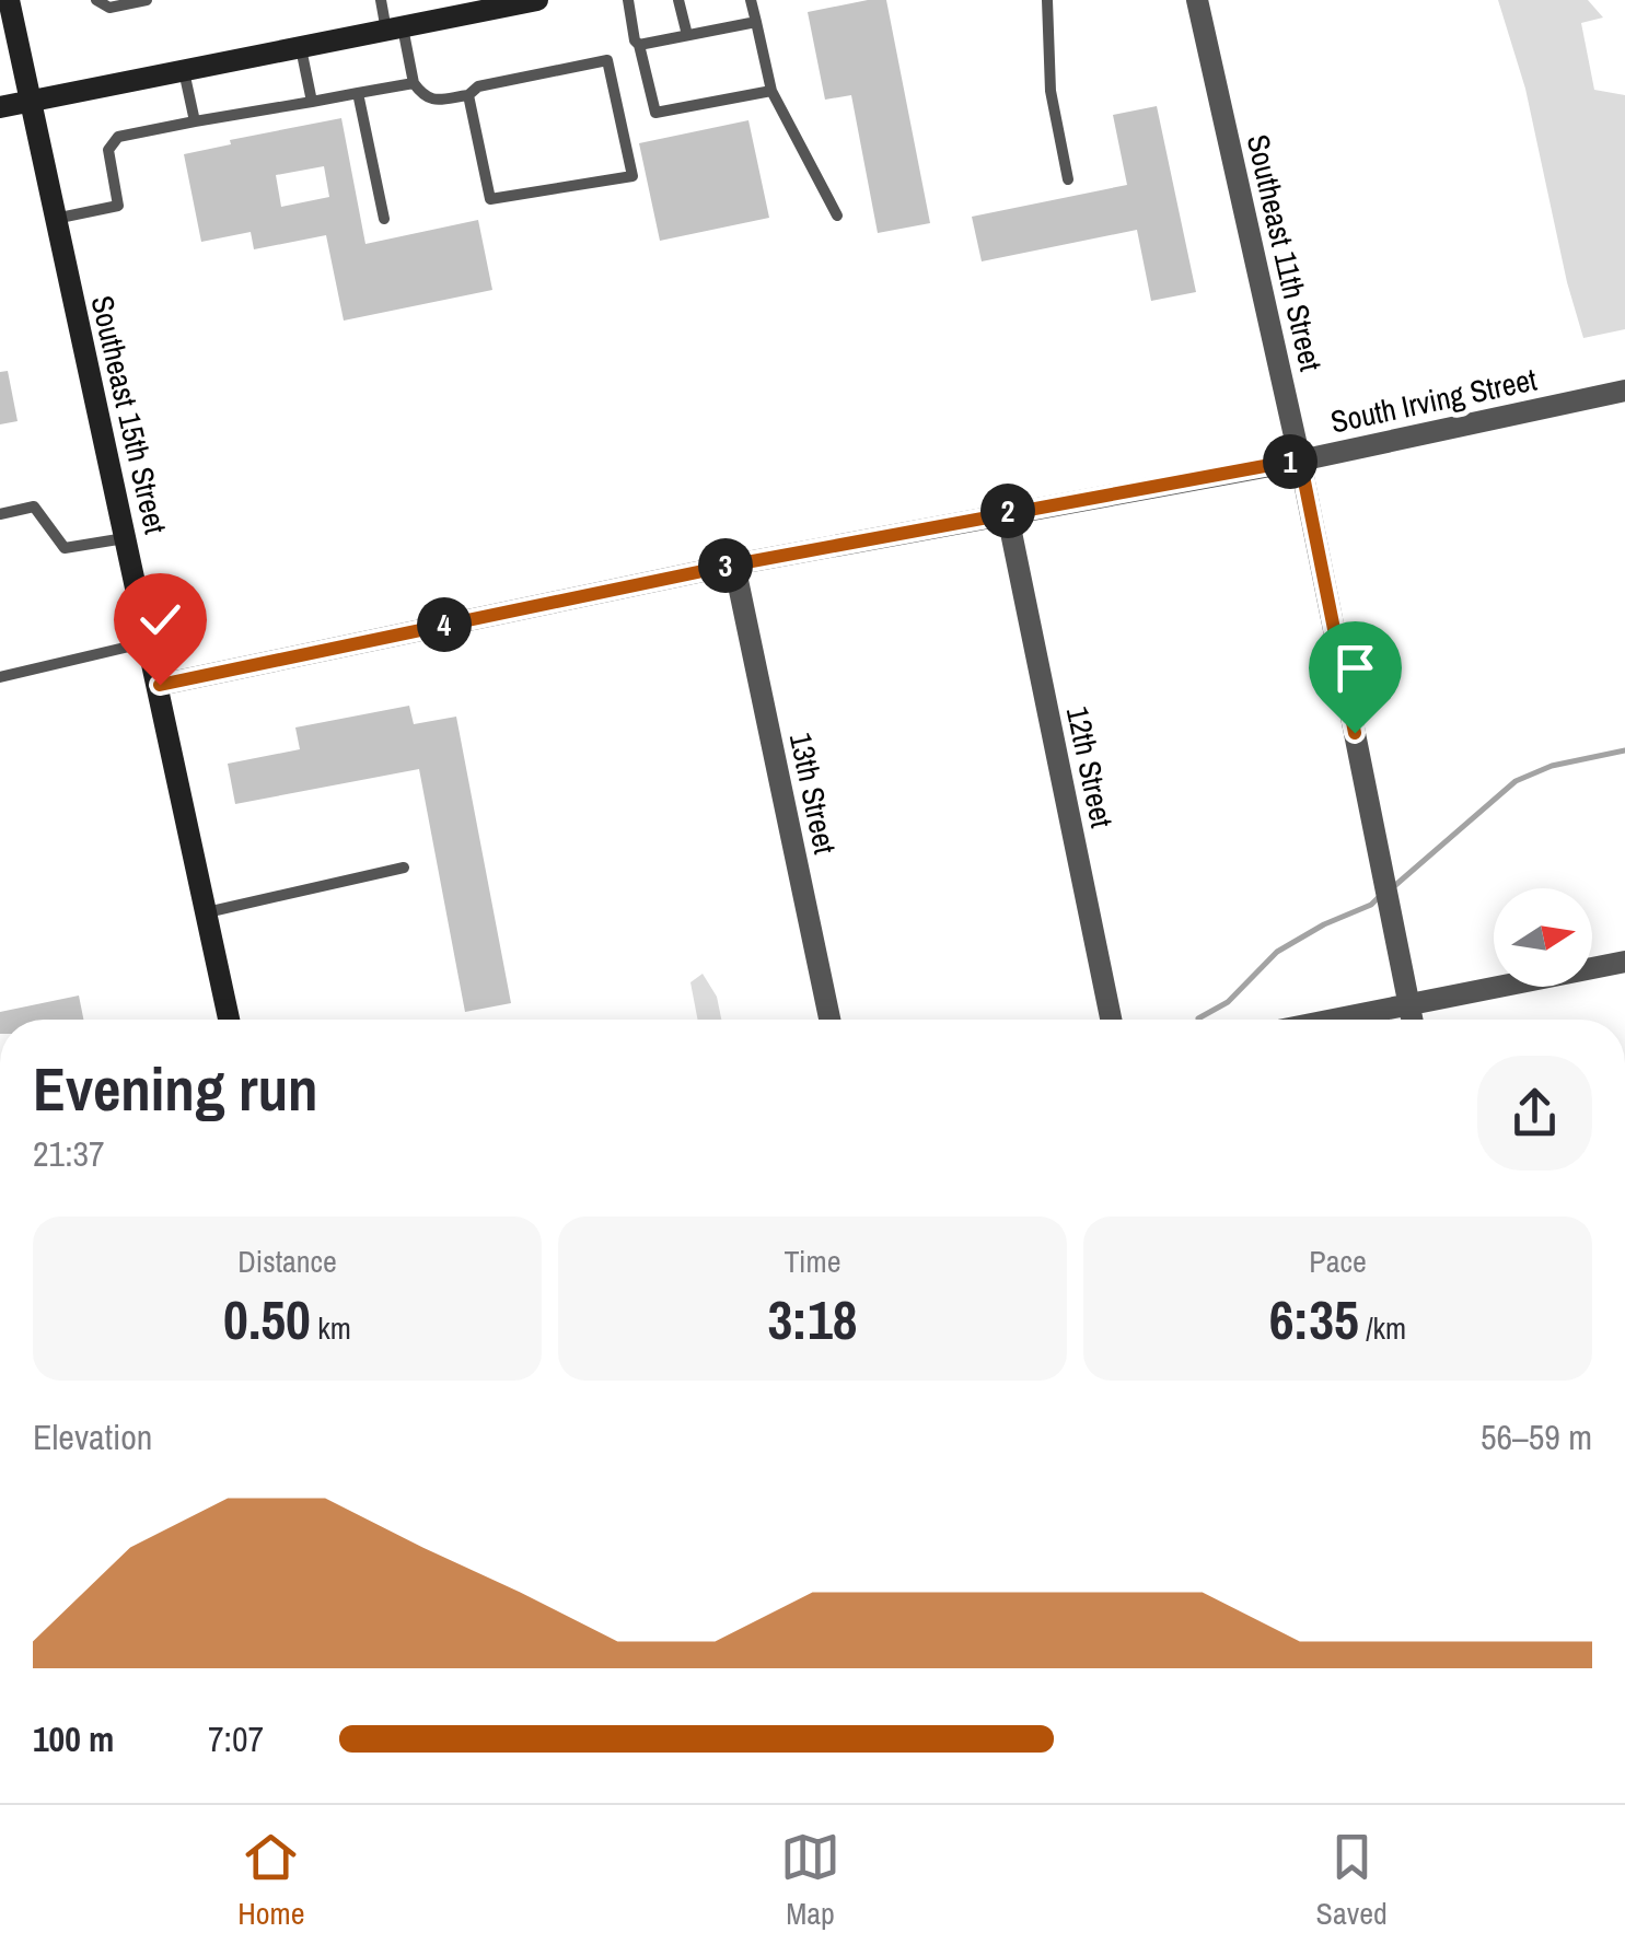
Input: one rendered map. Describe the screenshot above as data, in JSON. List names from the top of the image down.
{
  "streets": {
    "main road": ["Southeast 15th Street"],
    "street": [
      "Southeast 11th Street",
      "South Irving Street",
      "12th Street",
      "13th Street"
    ]
  },
  "crossings": [
    ["Southeast 11th Street", "South Irving Street"],
    ["South Irving Street", "Southeast 15th Street"],
    ["South Irving Street", "12th Street"],
    ["South Irving Street", "13th Street"]
  ],
  "north": "right",
  "page": {
    "pins": [
      "1",
      "2",
      "3",
      "4"
    ],
    "heading": ["Evening run", "21:37"],
    "stats": [
      ["Distance", "0.50 km"],
      ["Time", "3:18"],
      ["Pace", "6:35 /km"]
    ],
    "chart": ["Elevation", "56–59 m"],
    "list": [
      {
        "name": "100 m",
        "note": "7:07"
      }
    ],
    "tabs": ["Home", "Map", "Saved"]
  }
}
